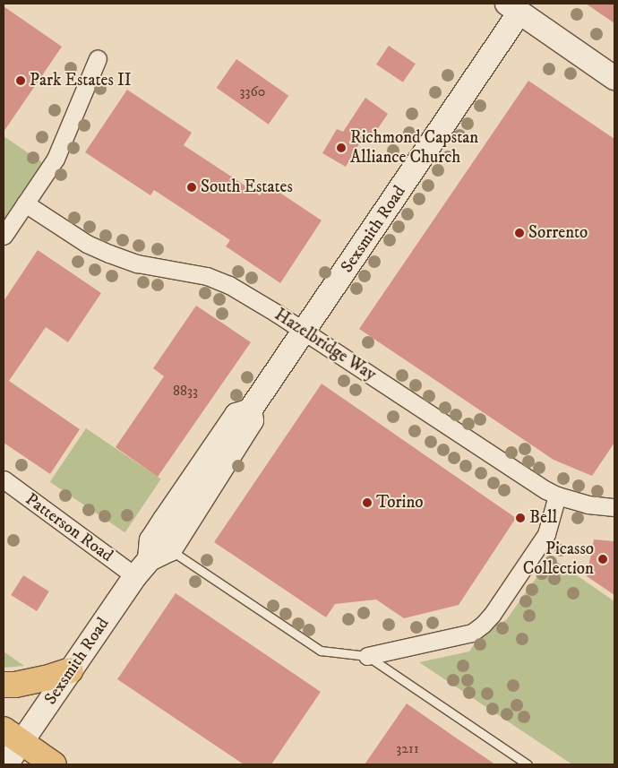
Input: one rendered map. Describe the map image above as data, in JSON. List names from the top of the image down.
{
  "streets": {
    "street": ["Sexsmith Road", "Hazelbridge Way", "Patterson Road"]
  },
  "crossings": [
    ["Sexsmith Road", "Hazelbridge Way"],
    ["Sexsmith Road", "Patterson Road"]
  ],
  "places": [
    "Park Estates II",
    "Richmond Capstan Alliance Church",
    "South Estates",
    "Sorrento",
    "Torino",
    "Bell",
    "Picasso Collection"
  ],
  "house_numbers": ["3360", "8833", "3211"]
}
